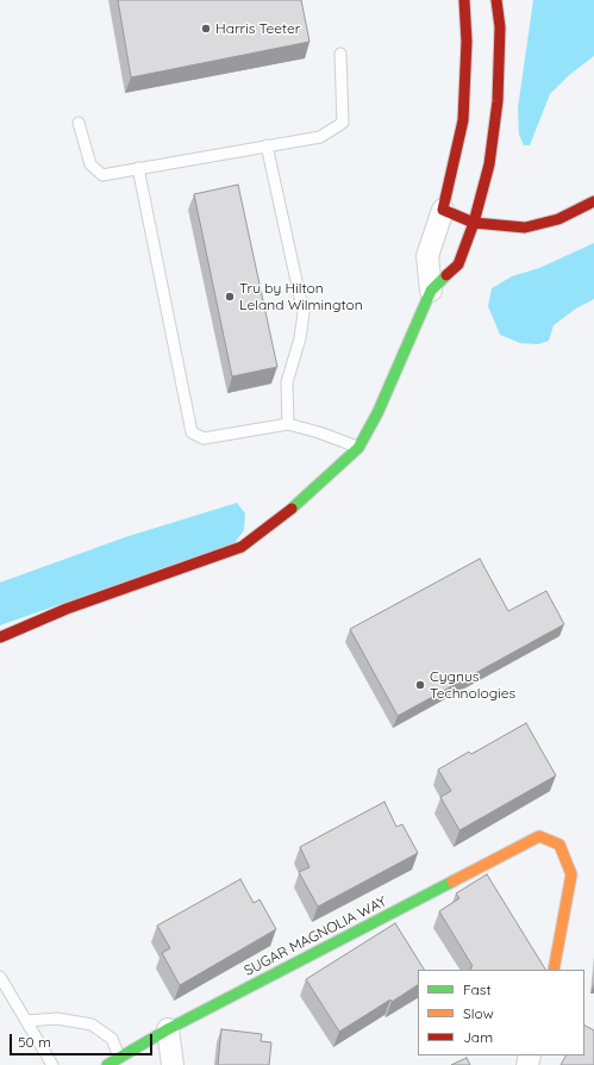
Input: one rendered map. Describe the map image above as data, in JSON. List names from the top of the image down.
{
  "streets": {
    "street": ["SUGAR MAGNOLIA WAY"]
  },
  "places": ["Harris Teeter", "Tru by Hilton Leland Wilmington", "Cygnus Technologies"],
  "legend": ["Fast", "Slow", "Jam"],
  "scale_bar": "50 m"
}
